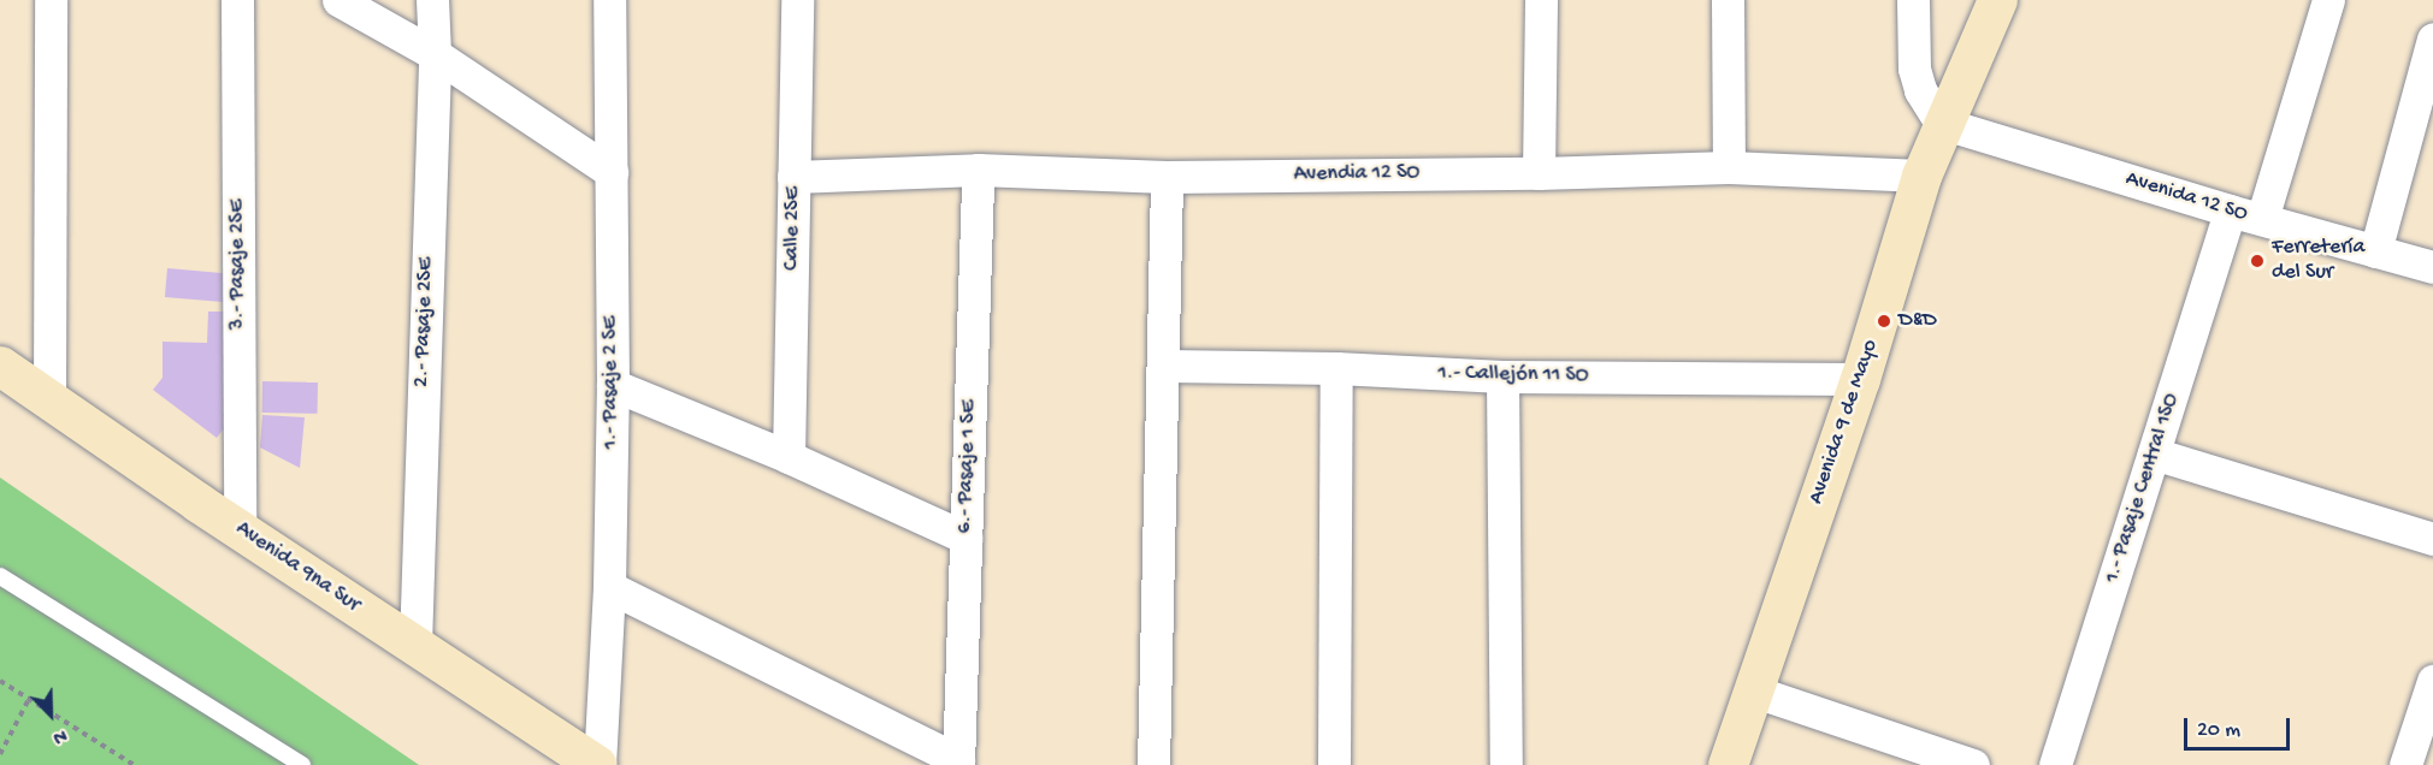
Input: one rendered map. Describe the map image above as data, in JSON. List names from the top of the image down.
{
  "streets": {
    "street": [
      "Avendia 12 SO",
      "Avenida 12 SO",
      "Calle 2SE",
      "3.- Pasaje 2SE",
      "2.- Pasaje 2SE",
      "1.- Callejón 11 SO",
      "1.- Pasaje 2 SE",
      "Avenida 9 de Mayo",
      "6.- Pasaje 1 SE",
      "1.- Pasaje Central 1SO",
      "Avenida 9na Sur"
    ]
  },
  "crossings": [
    ["Avendia 12 SO", "Calle 2SE"],
    ["Avendia 12 SO", "Avenida 9 de Mayo"],
    ["Avendia 12 SO", "6.- Pasaje 1 SE"],
    ["Avenida 12 SO", "Avenida 9 de Mayo"],
    ["Avenida 12 SO", "1.- Pasaje Central 1SO"],
    ["3.- Pasaje 2SE", "Avenida 9na Sur"],
    ["2.- Pasaje 2SE", "Avenida 9na Sur"],
    ["1.- Callejón 11 SO", "Avenida 9 de Mayo"],
    ["1.- Pasaje 2 SE", "Avenida 9na Sur"]
  ],
  "places": ["Ferretería del Sur", "D&D"],
  "scale_bar": "20 m",
  "north": "bottom right"
}
